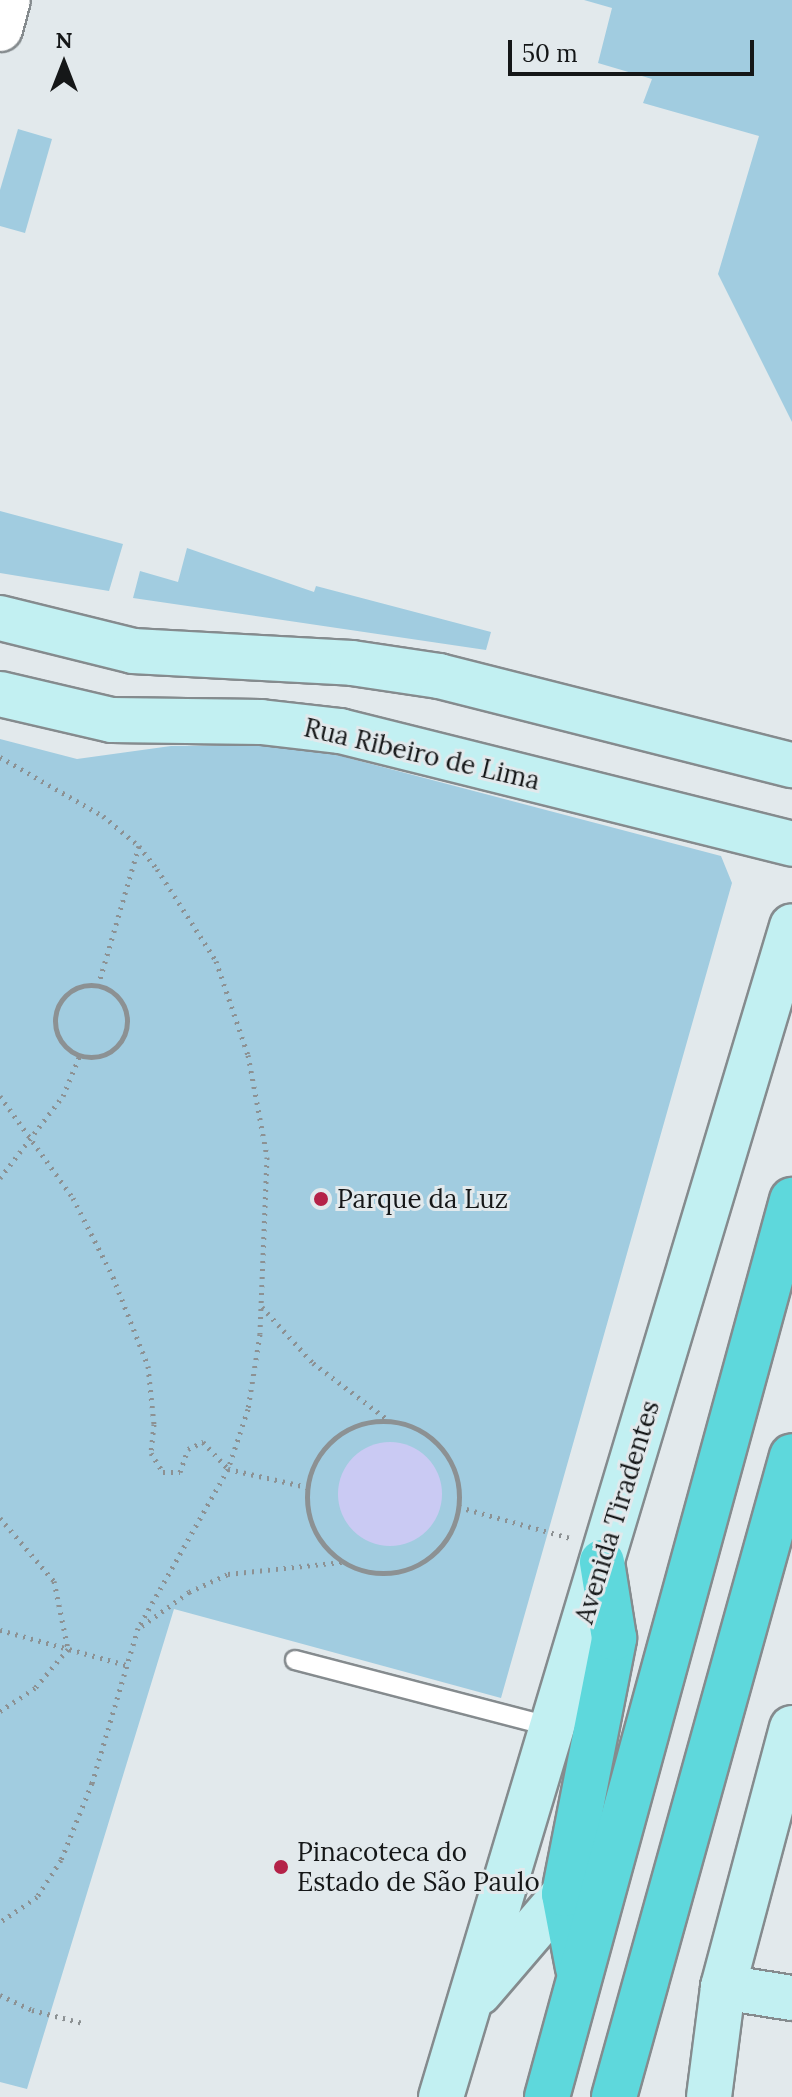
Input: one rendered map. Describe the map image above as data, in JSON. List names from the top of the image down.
{
  "streets": {
    "main road": ["Rua Ribeiro de Lima", "Avenida Tiradentes"]
  },
  "places": ["Parque da Luz", "Pinacoteca do Estado de São Paulo"],
  "scale_bar": "50 m",
  "north": "top"
}
